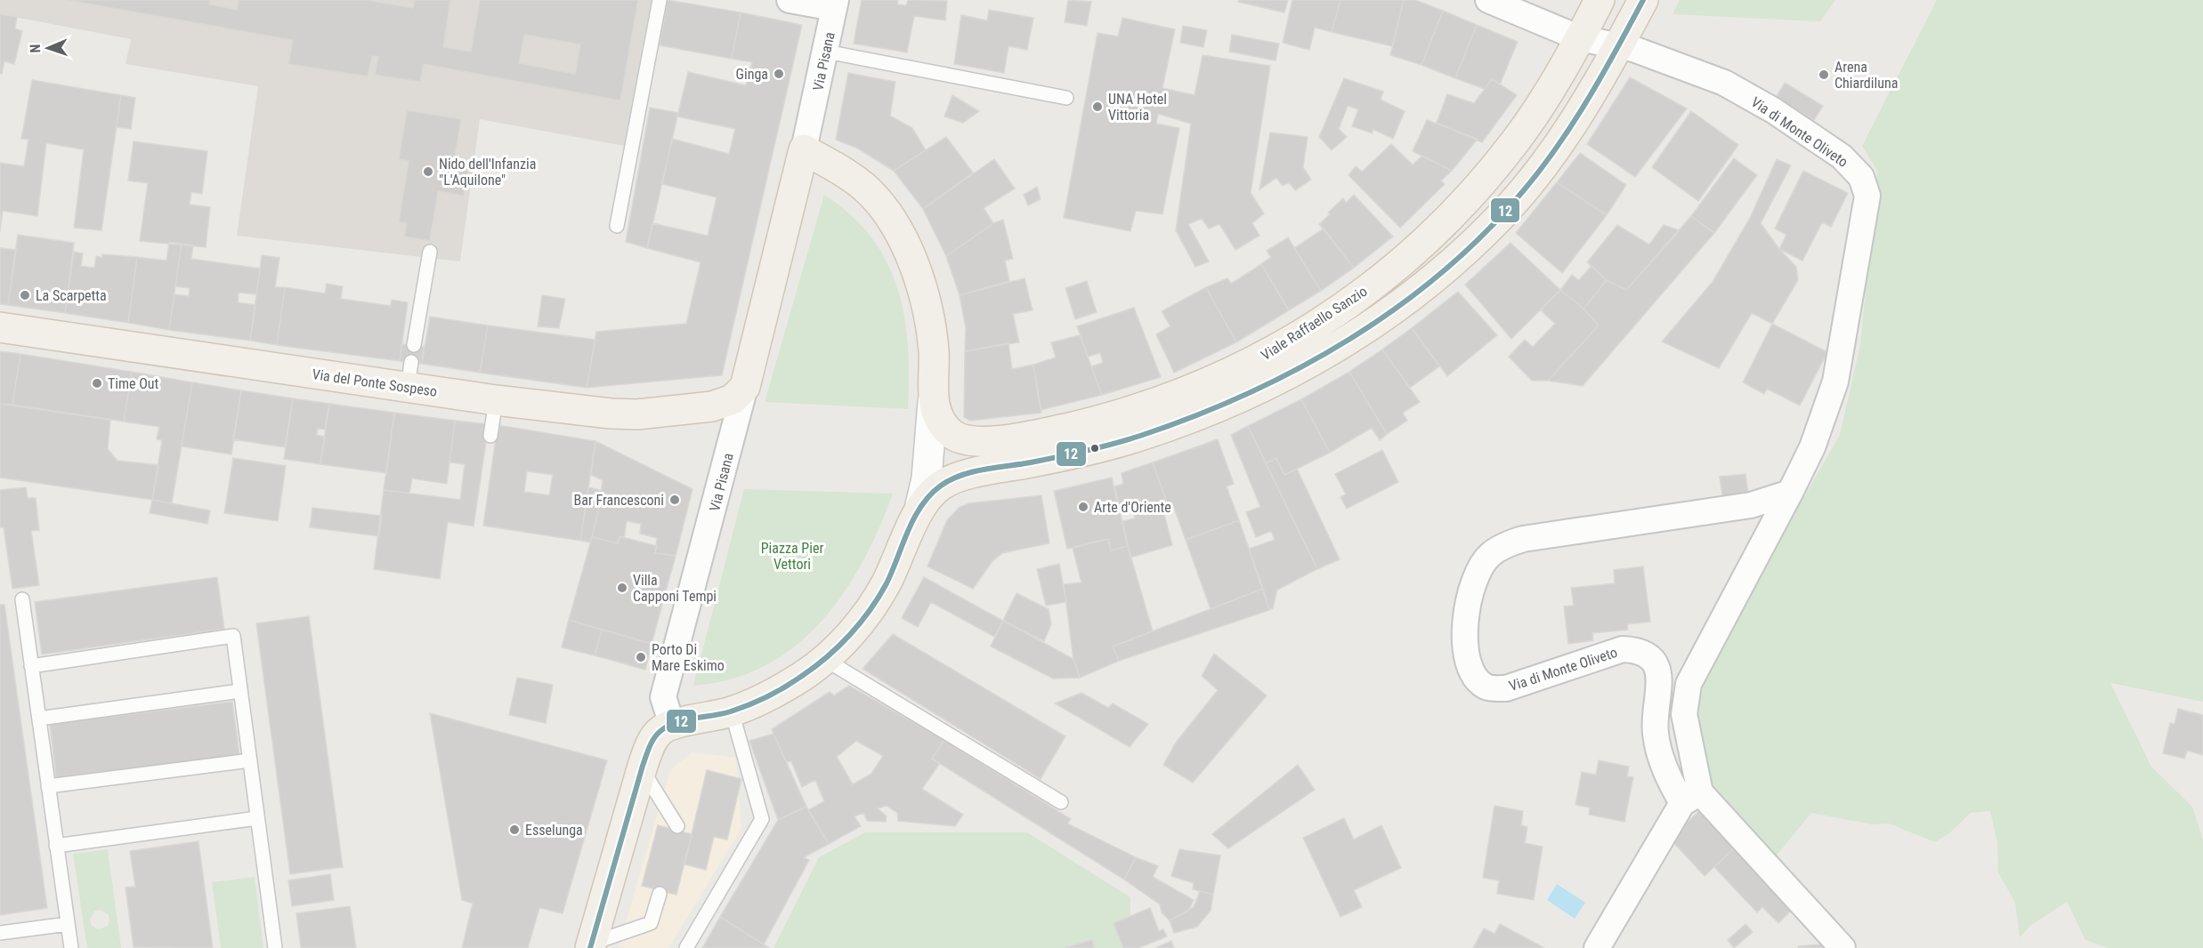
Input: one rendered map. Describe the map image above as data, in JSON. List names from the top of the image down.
{
  "streets": {
    "main road": ["Via Pisana", "Viale Raffaello Sanzio", "Via del Ponte Sospeso"],
    "street": ["Via di Monte Oliveto"]
  },
  "crossings": [
    ["Via Pisana", "Via del Ponte Sospeso"],
    ["Via di Monte Oliveto", "Viale Raffaello Sanzio"]
  ],
  "parks": ["Piazza Pier Vettori"],
  "places": [
    "Ginga",
    "Arena Chiardiluna",
    "UNA Hotel Vittoria",
    "Nido dell'Infanzia \"L'Aquilone\"",
    "La Scarpetta",
    "Time Out",
    "Bar Francesconi",
    "Arte d'Oriente",
    "Villa Capponi Tempi",
    "Porto Di Mare Eskimo",
    "Esselunga"
  ],
  "lines": ["transit line 12"],
  "north": "left"
}
